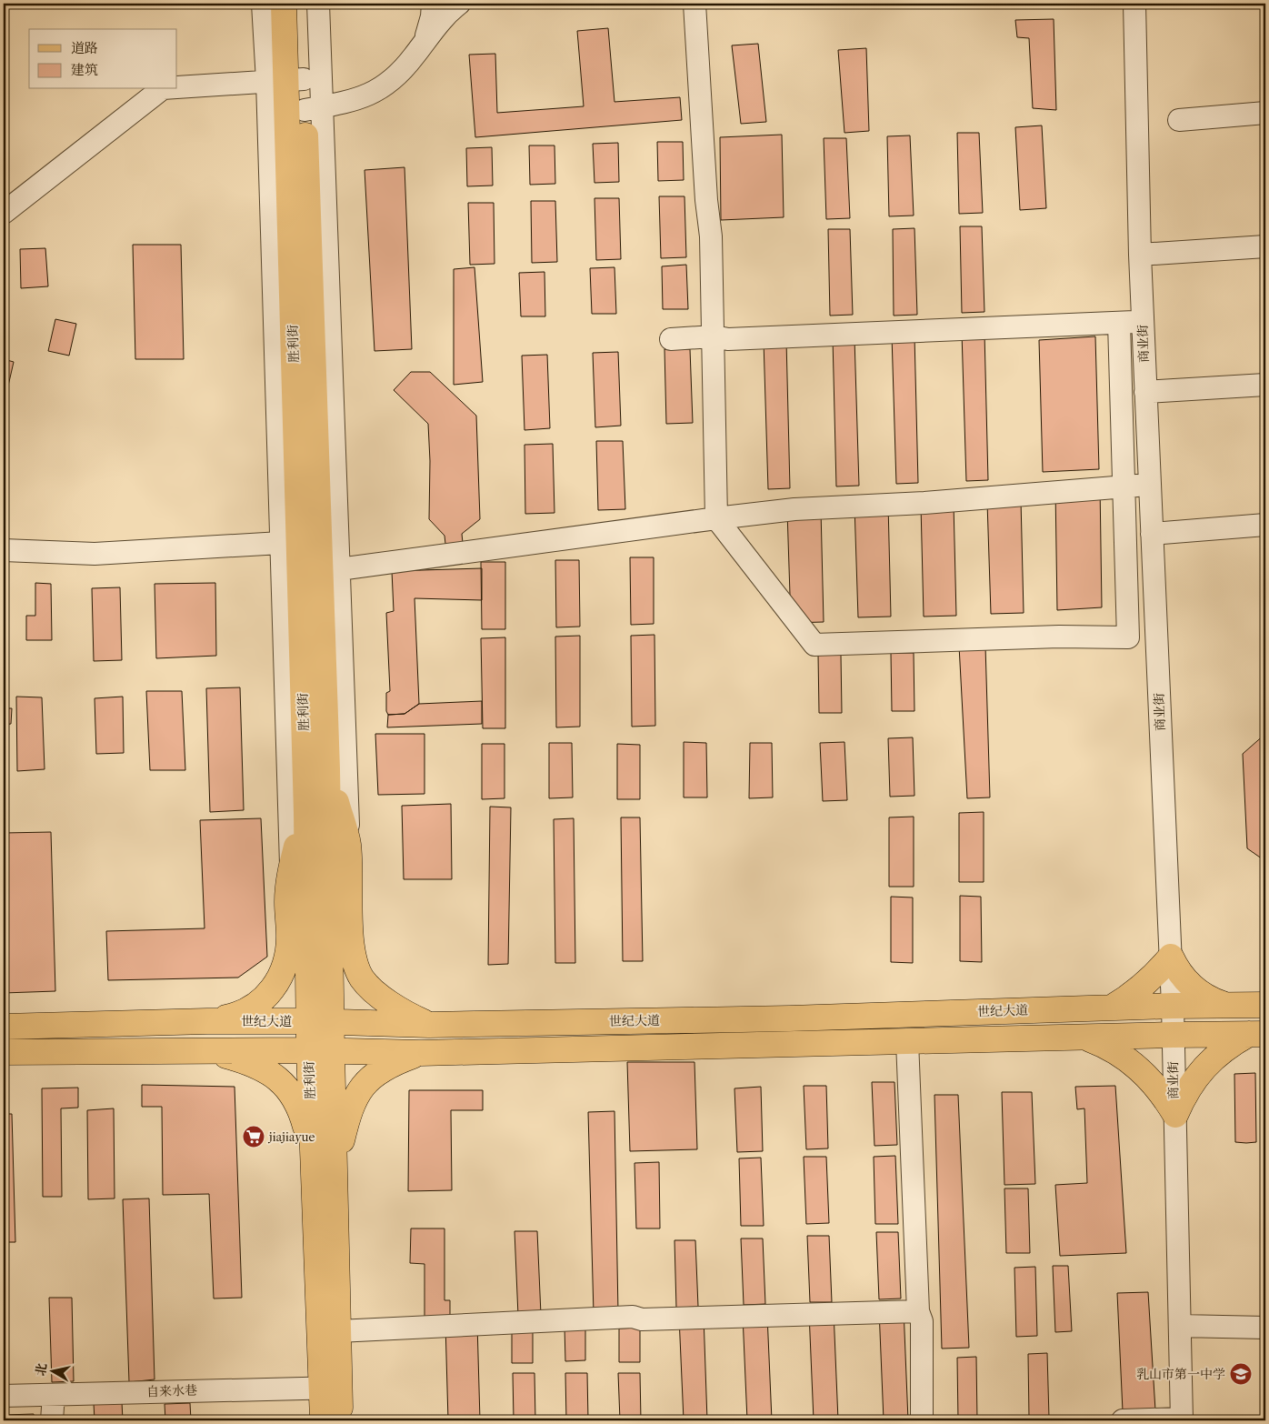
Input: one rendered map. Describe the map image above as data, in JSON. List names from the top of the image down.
{
  "streets": {
    "main road": ["胜利街", "世纪大道"],
    "street": ["商业街", "自来水巷"]
  },
  "crossings": [
    ["胜利街", "世纪大道"],
    ["胜利街", "自来水巷"],
    ["商业街", "世纪大道"]
  ],
  "places": {
    "supermarket": ["jiajiayue"],
    "school or university": ["乳山市第一中学"]
  },
  "legend": ["道路", "建筑"],
  "north": "left"
}
